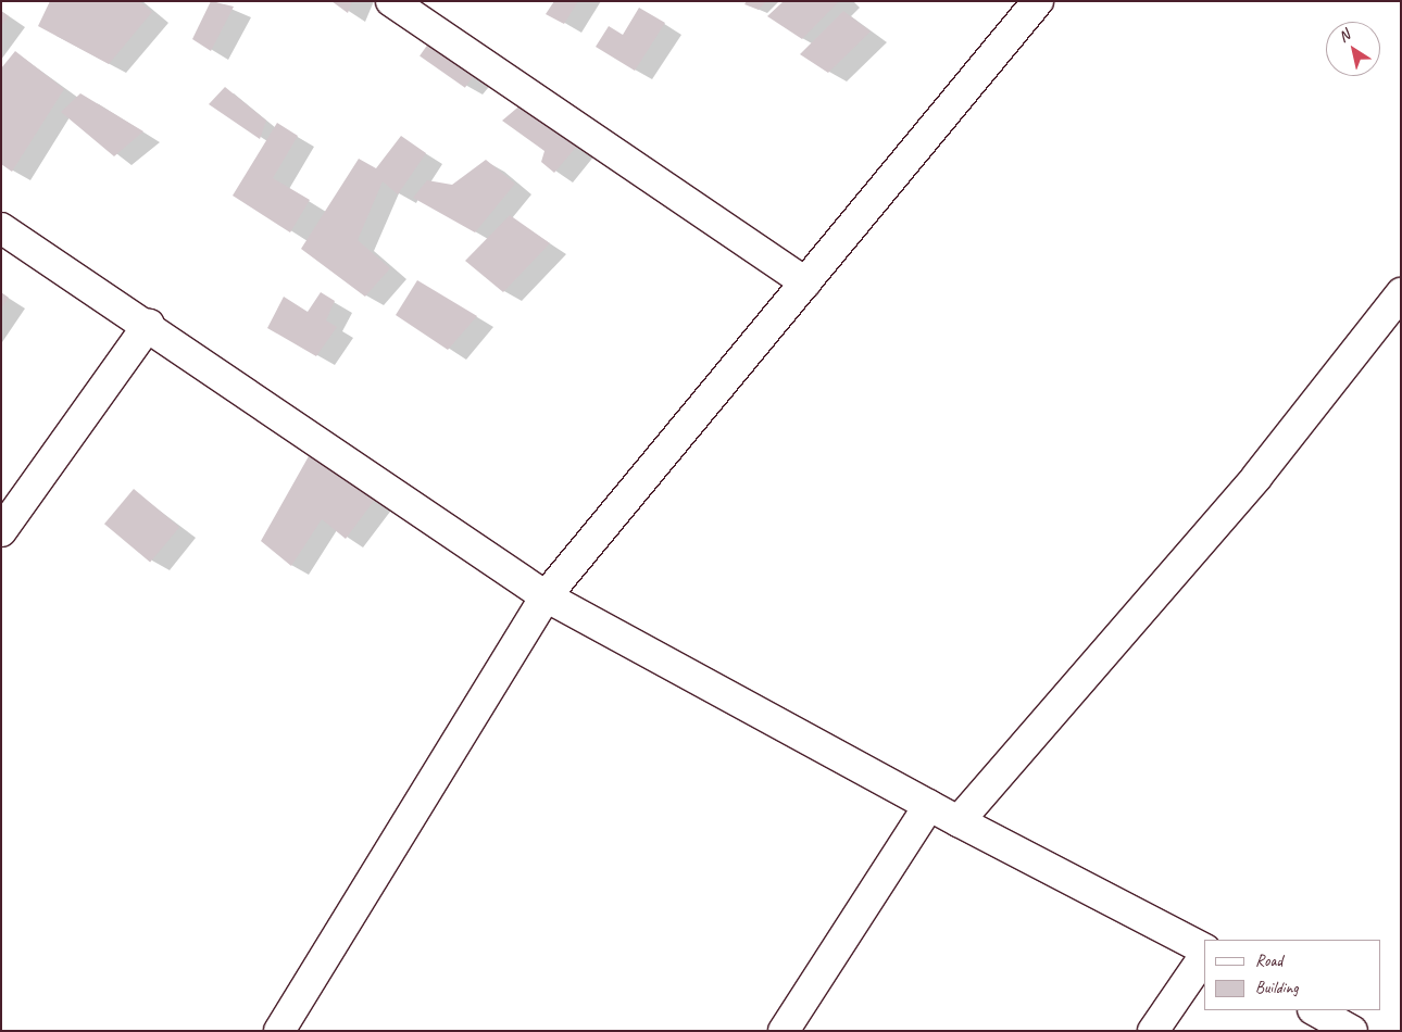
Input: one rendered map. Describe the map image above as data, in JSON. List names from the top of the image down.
{
  "legend": ["Road", "Building"],
  "north": "top left"
}
